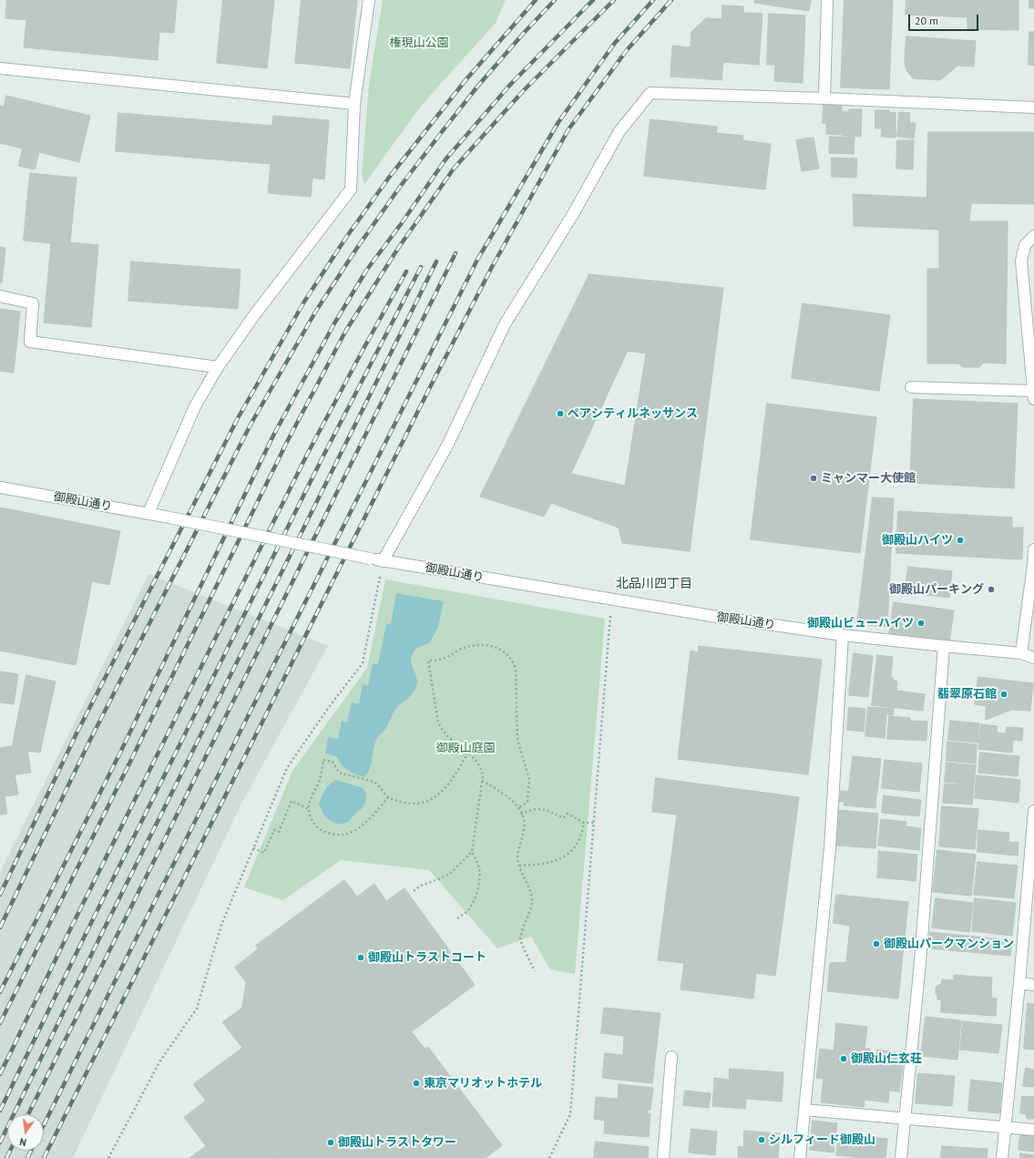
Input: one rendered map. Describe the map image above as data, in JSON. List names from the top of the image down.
{
  "streets": {
    "street": ["御殿山通り"]
  },
  "districts": ["北品川四丁目"],
  "parks": ["権現山公園", "御殿山庭園"],
  "places": [
    "ペアシティルネッサンス",
    "ミャンマー大使館",
    "御殿山ハイツ",
    "御殿山パーキング",
    "御殿山ビューハイツ",
    "翡翠原石館",
    "御殿山パークマンション",
    "御殿山トラストコート",
    "御殿山仁玄荘",
    "東京マリオットホテル",
    "シルフィード御殿山",
    "御殿山トラストタワー"
  ],
  "scale_bar": "20 m",
  "north": "bottom"
}
